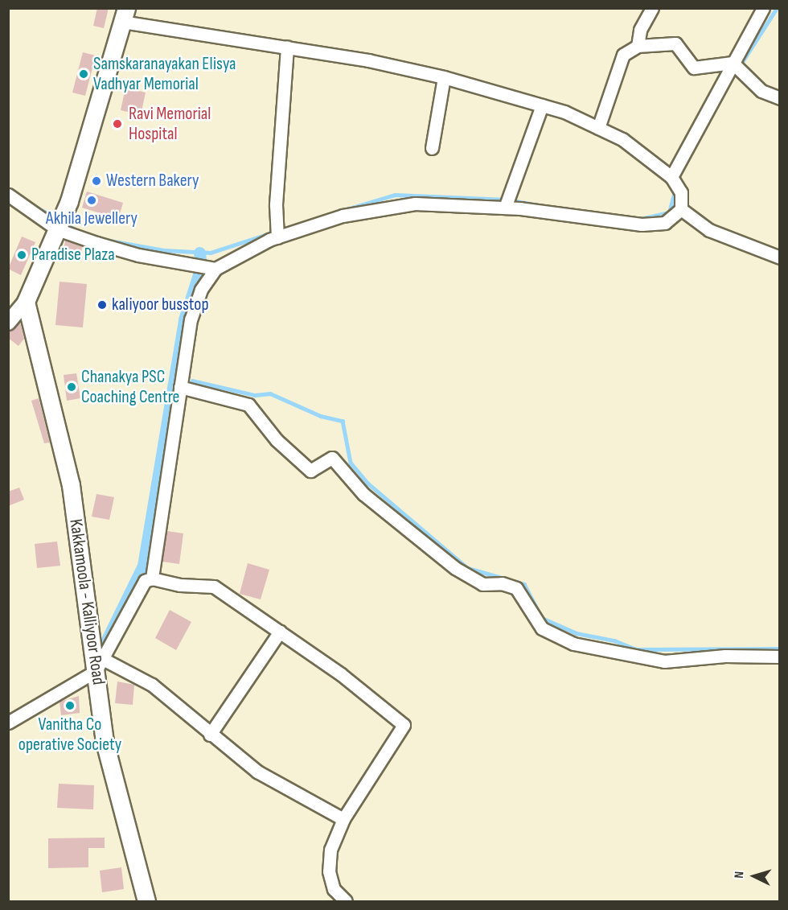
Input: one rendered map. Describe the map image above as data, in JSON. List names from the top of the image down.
{
  "streets": {
    "main road": ["Kakkamoola - Kalliyoor Road"]
  },
  "places": [
    "Samskaranayakan Elisya Vadhyar Memorial",
    "Ravi Memorial Hospital",
    "Western Bakery",
    "Akhila Jewellery",
    "Paradise Plaza",
    "kaliyoor busstop",
    "Chanakya PSC Coaching Centre",
    "Vanitha Co operative Society"
  ],
  "north": "left"
}
